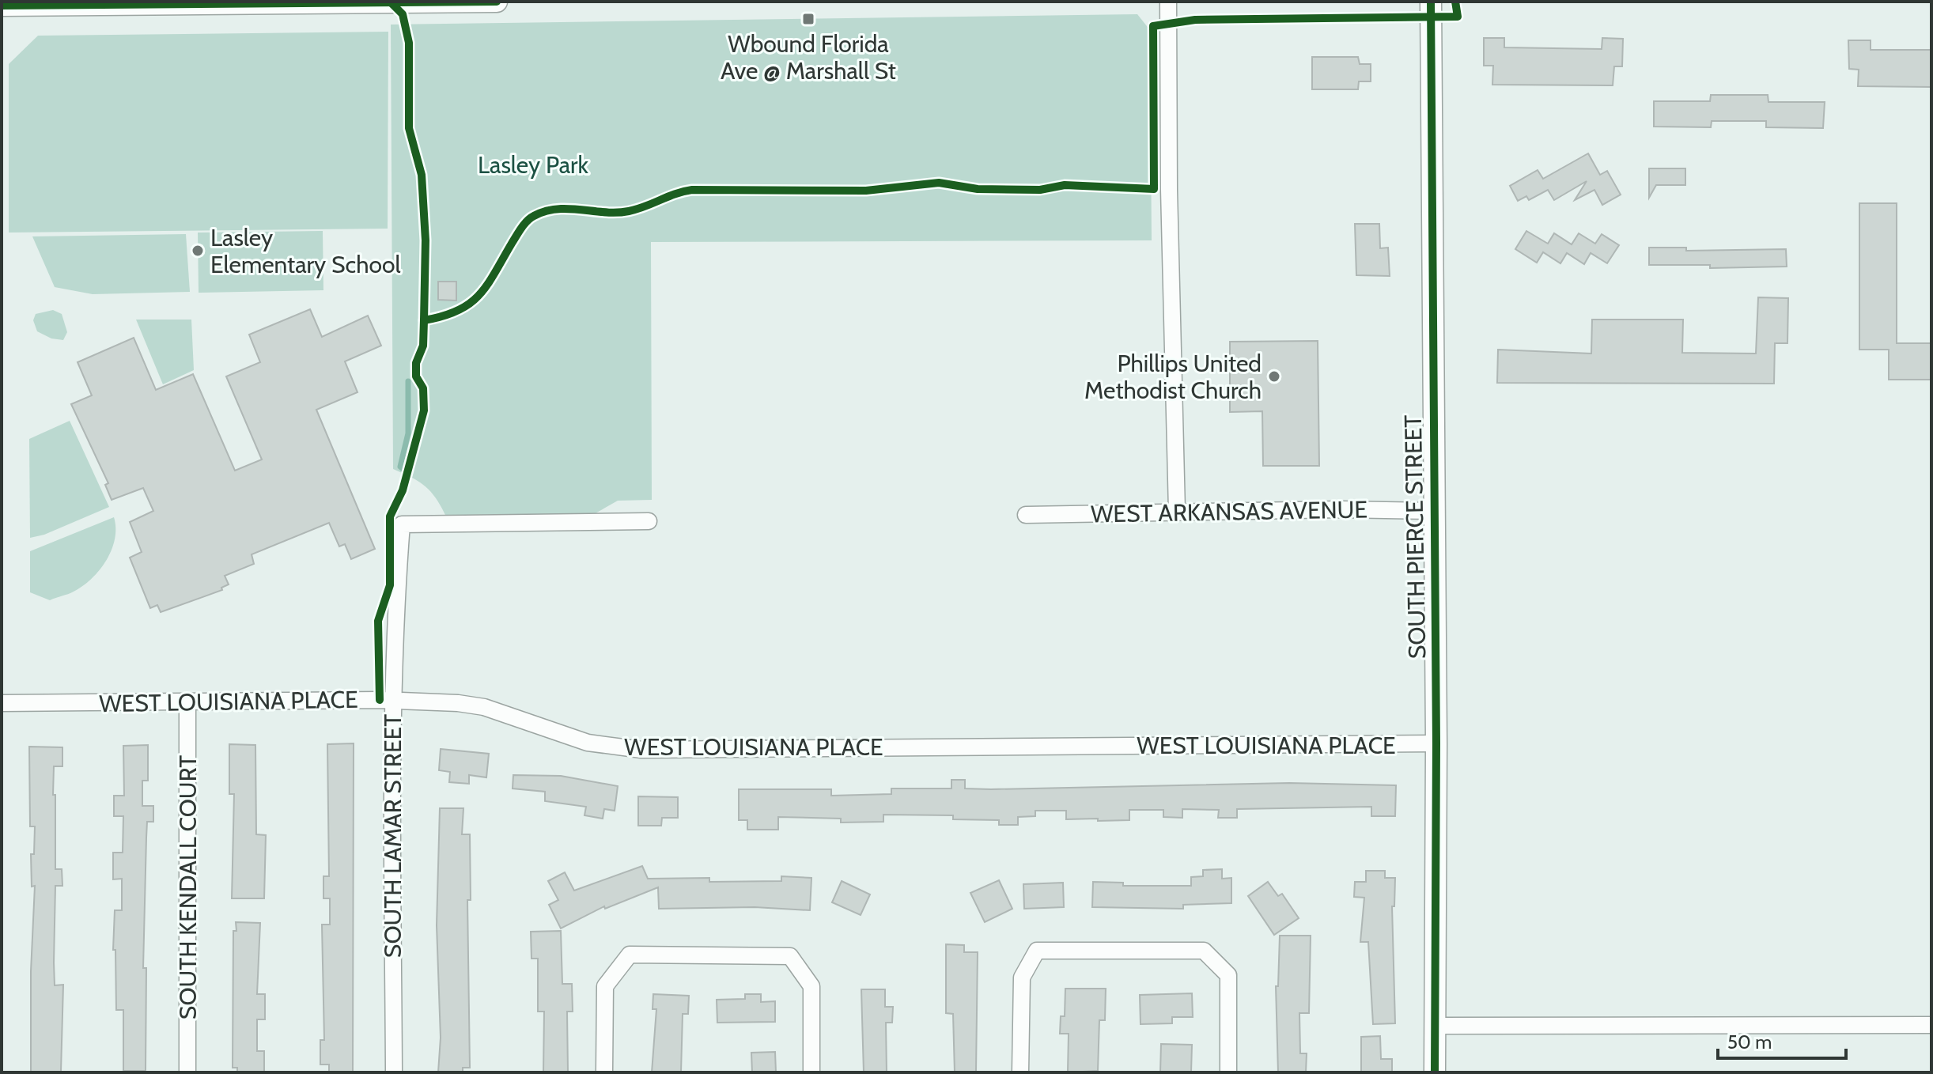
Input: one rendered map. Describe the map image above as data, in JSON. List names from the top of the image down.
{
  "streets": {
    "street": [
      "WEST ARKANSAS AVENUE",
      "SOUTH PIERCE STREET",
      "WEST LOUISIANA PLACE",
      "SOUTH LAMAR STREET",
      "SOUTH KENDALL COURT"
    ]
  },
  "crossings": [
    ["WEST ARKANSAS AVENUE", "SOUTH PIERCE STREET"],
    ["SOUTH PIERCE STREET", "WEST LOUISIANA PLACE"],
    ["WEST LOUISIANA PLACE", "SOUTH LAMAR STREET"],
    ["WEST LOUISIANA PLACE", "SOUTH KENDALL COURT"]
  ],
  "parks": ["Lasley Park"],
  "places": {
    "transit": ["Wbound Florida Ave @ Marshall St"],
    "other": ["Lasley Elementary School", "Phillips United Methodist Church"]
  },
  "scale_bar": "50 m"
}
